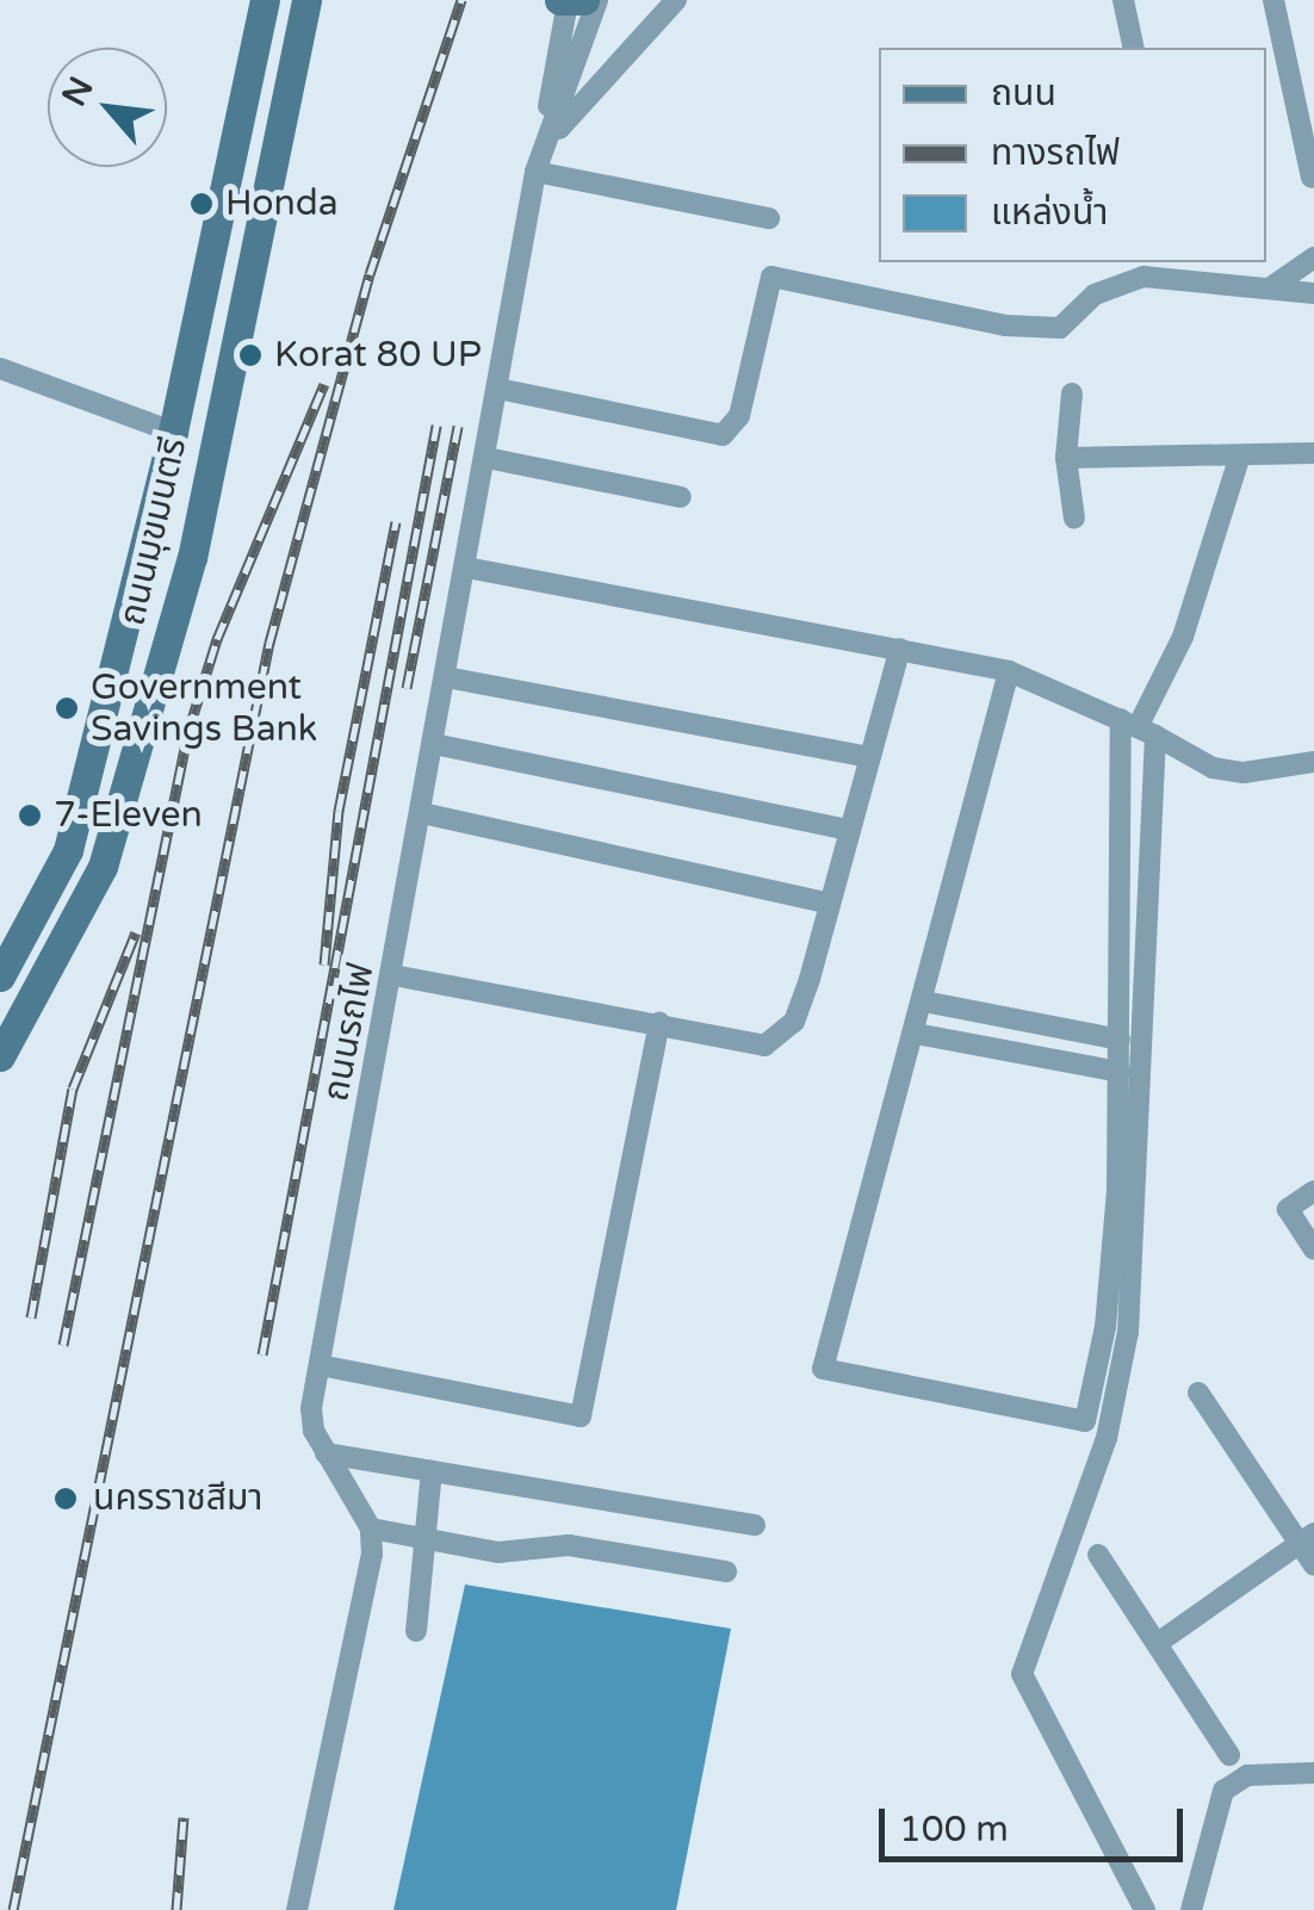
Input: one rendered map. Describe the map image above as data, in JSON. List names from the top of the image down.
{
  "streets": {
    "main road": ["ถนนมุขมนตรี"],
    "street": ["ถนนรถไฟ"]
  },
  "places": [
    "Honda",
    "Korat 80 UP",
    "Government Savings Bank",
    "7-Eleven",
    "นครราชสีมา"
  ],
  "legend": ["ถนน", "ทางรถไฟ", "แหล่งน้ำ"],
  "scale_bar": "100 m",
  "north": "top left"
}
